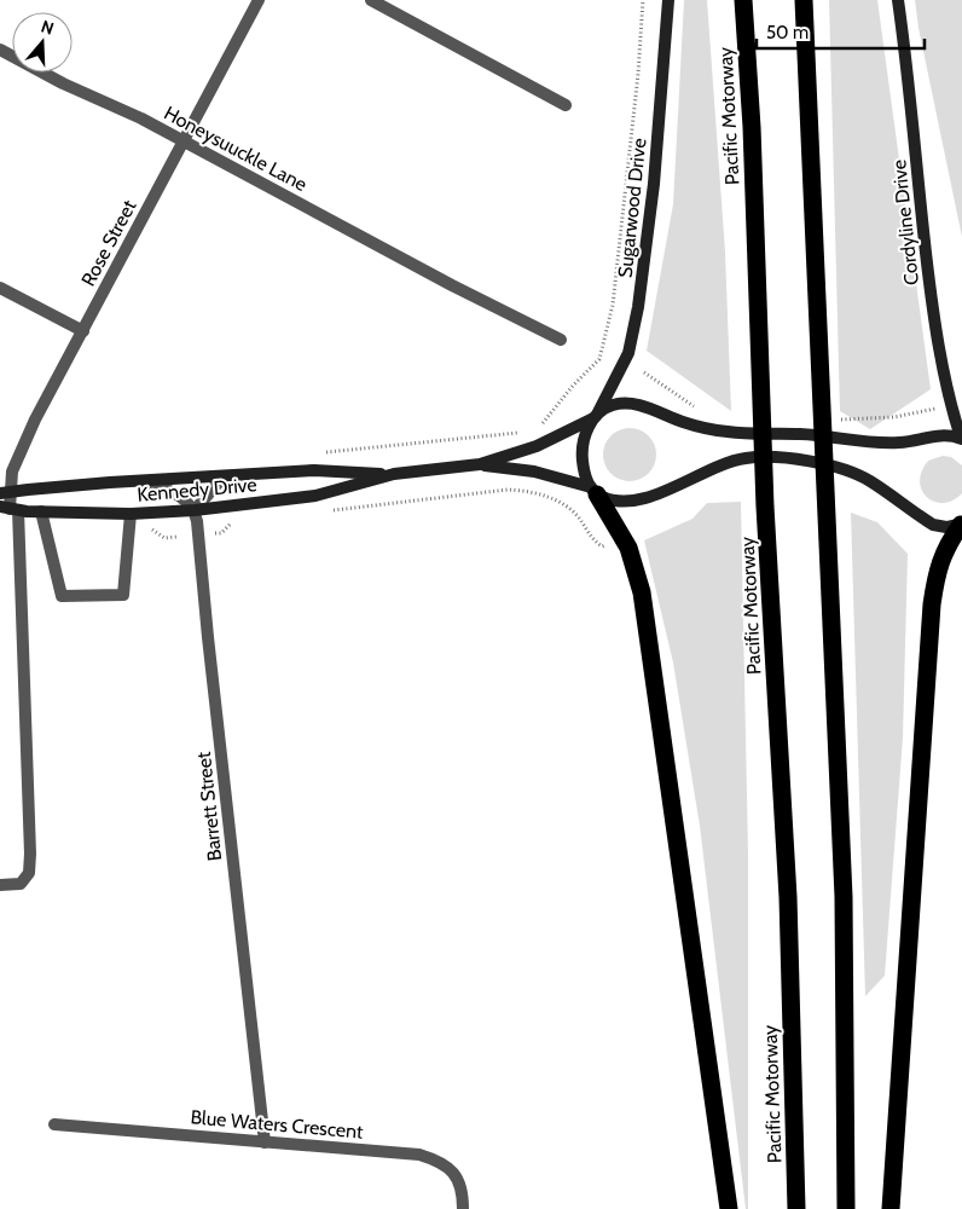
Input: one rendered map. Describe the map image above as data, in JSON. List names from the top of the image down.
{
  "streets": {
    "highway": ["Pacific Motorway"],
    "street": [
      "Honeysuuckle Lane",
      "Sugarwood Drive",
      "Cordyline Drive",
      "Rose Street",
      "Kennedy Drive",
      "Barrett Street",
      "Blue Waters Crescent"
    ]
  },
  "crossings": [
    ["Honeysuuckle Lane", "Rose Street"],
    ["Sugarwood Drive", "Kennedy Drive"],
    ["Cordyline Drive", "Kennedy Drive"],
    ["Rose Street", "Kennedy Drive"],
    ["Kennedy Drive", "Barrett Street"],
    ["Barrett Street", "Blue Waters Crescent"]
  ],
  "scale_bar": "50 m",
  "north": "top"
}
